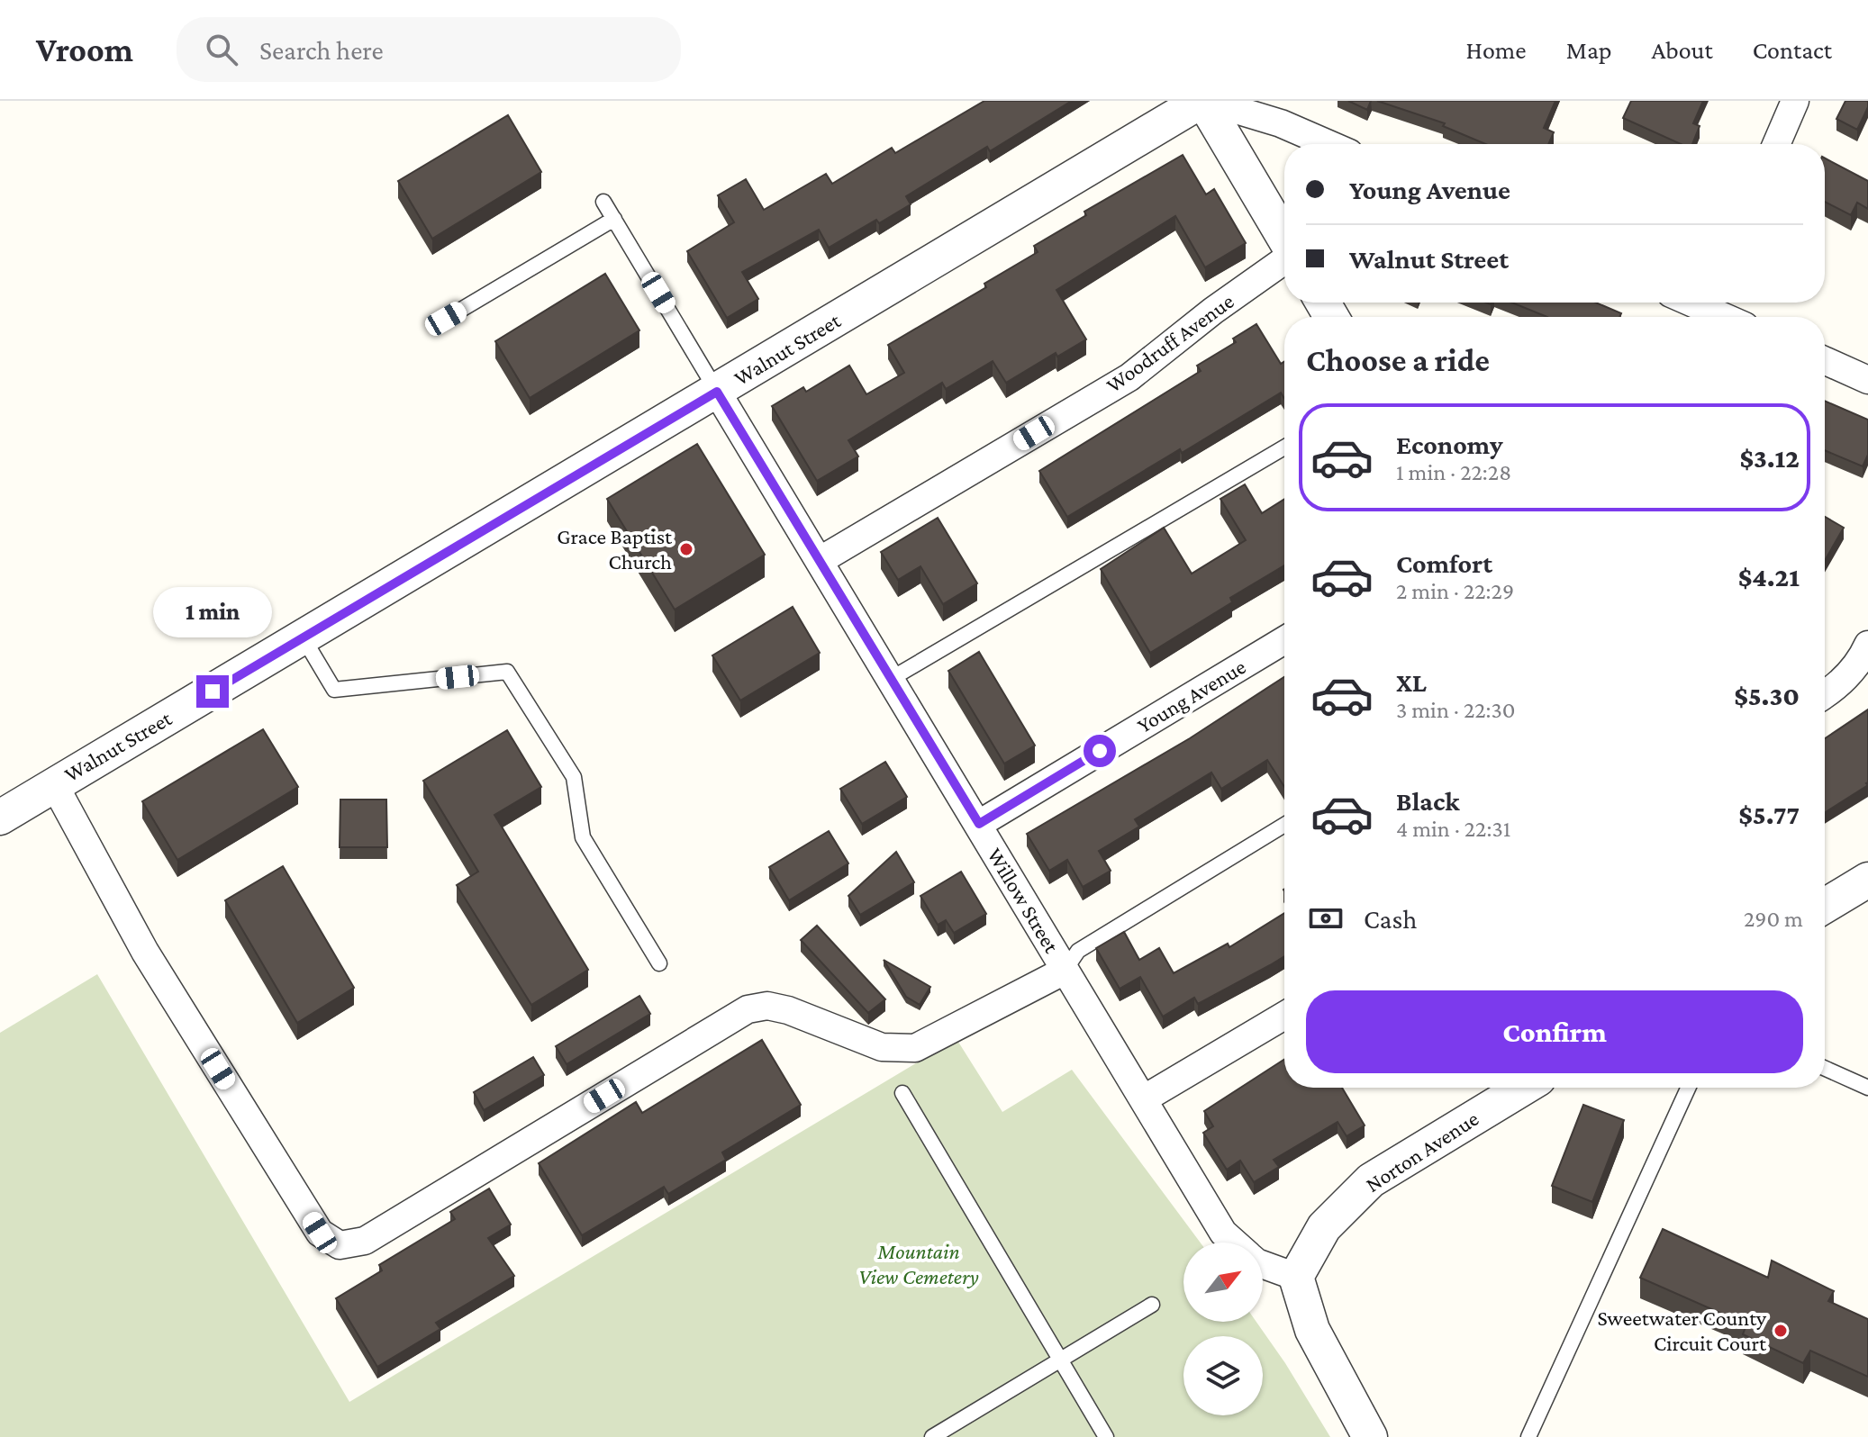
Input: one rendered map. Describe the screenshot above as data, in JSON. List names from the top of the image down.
{
  "streets": {
    "street": [
      "Woodruff Avenue",
      "Walnut Street",
      "Young Avenue",
      "Willow Street",
      "Norton Avenue"
    ]
  },
  "crossings": [
    ["Woodruff Avenue", "Willow Street"],
    ["Walnut Street", "Willow Street"],
    ["Young Avenue", "Willow Street"],
    ["Willow Street", "Norton Avenue"]
  ],
  "parks": ["Mountain View Cemetery"],
  "places": ["Grace Baptist Church", "Sweetwater County Circuit Court"],
  "north": "top right",
  "page": {
    "header": "Vroom",
    "search": "Search here",
    "nav": [
      "Home",
      "Map",
      "About",
      "Contact"
    ],
    "banner": ["Young Avenue", "Walnut Street"],
    "heading": "Choose a ride",
    "list": [
      {
        "name": "Economy",
        "note": "1 min · 22:28",
        "value": "$3.12"
      },
      {
        "name": "Comfort",
        "note": "2 min · 22:29",
        "value": "$4.21"
      },
      {
        "name": "XL",
        "note": "3 min · 22:30",
        "value": "$5.30"
      },
      {
        "name": "Black",
        "note": "4 min · 22:31",
        "value": "$5.77"
      }
    ],
    "bubble": "1 min",
    "pay": ["Cash", "290 m"],
    "buttons": "Confirm"
  }
}
